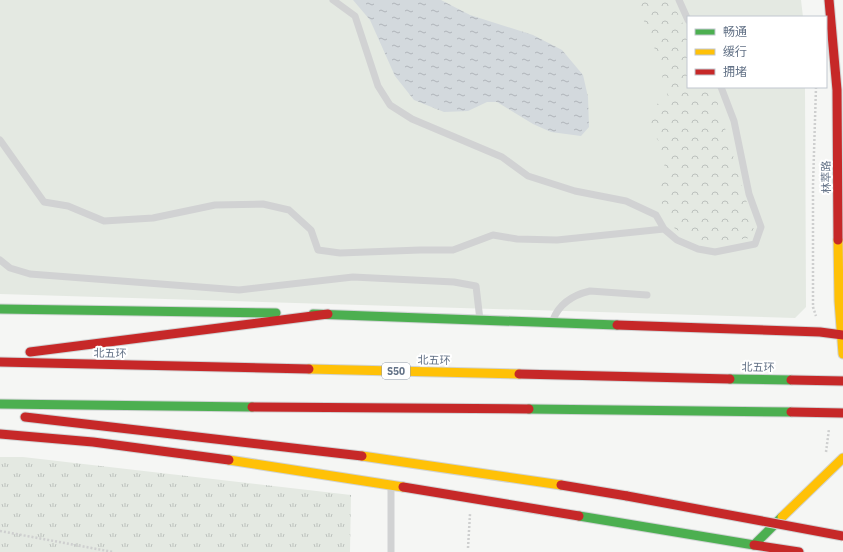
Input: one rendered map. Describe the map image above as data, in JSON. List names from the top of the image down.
{
  "streets": {
    "main road": ["林萃路", "北五环", "S50"]
  },
  "legend": ["畅通", "缓行", "拥堵"]
}
